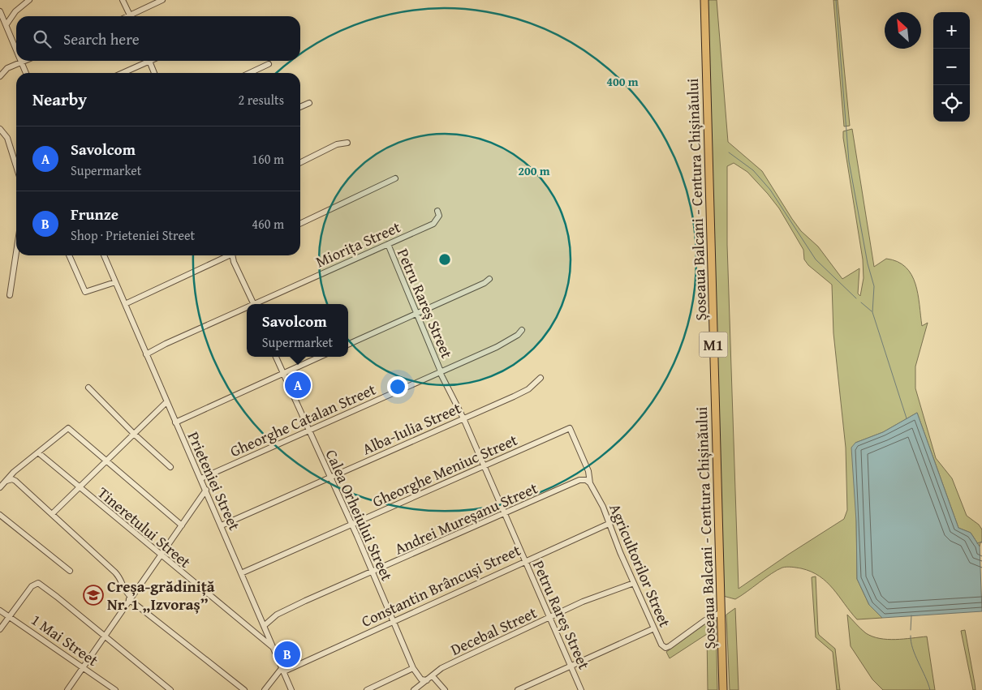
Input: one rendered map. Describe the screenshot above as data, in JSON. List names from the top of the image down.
{
  "streets": {
    "highway": ["Șoseaua Balcani - Centura Chișinăului", "M1"],
    "street": [
      "Miorița Street",
      "Petru Rareș Street",
      "Gheorghe Catalan Street",
      "Alba-Iulia Street",
      "Gheorghe Meniuc Street",
      "Prieteniei Street",
      "Calea Orheiului Street",
      "Andrei Mureșanu Street",
      "Tineretului Street",
      "Agricultorilor Street",
      "Constantin Brâncuși Street",
      "Decebal Street",
      "1 Mai Street"
    ]
  },
  "crossings": [
    ["Șoseaua Balcani - Centura Chișinăului", "Agricultorilor Street"],
    ["Miorița Street", "Petru Rareș Street"],
    ["Miorița Street", "Prieteniei Street"],
    ["Petru Rareș Street", "Gheorghe Catalan Street"],
    ["Petru Rareș Street", "Alba-Iulia Street"],
    ["Petru Rareș Street", "Gheorghe Meniuc Street"],
    ["Petru Rareș Street", "Andrei Mureșanu Street"],
    ["Petru Rareș Street", "Constantin Brâncuși Street"],
    ["Petru Rareș Street", "Decebal Street"],
    ["Gheorghe Catalan Street", "Prieteniei Street"],
    ["Gheorghe Catalan Street", "Calea Orheiului Street"],
    ["Alba-Iulia Street", "Prieteniei Street"],
    ["Alba-Iulia Street", "Calea Orheiului Street"],
    ["Gheorghe Meniuc Street", "Prieteniei Street"],
    ["Gheorghe Meniuc Street", "Calea Orheiului Street"],
    ["Gheorghe Meniuc Street", "Agricultorilor Street"],
    ["Prieteniei Street", "Andrei Mureșanu Street"],
    ["Prieteniei Street", "Tineretului Street"],
    ["Prieteniei Street", "Constantin Brâncuși Street"],
    ["Calea Orheiului Street", "Andrei Mureșanu Street"],
    ["Calea Orheiului Street", "Constantin Brâncuși Street"],
    ["Andrei Mureșanu Street", "Agricultorilor Street"],
    ["Agricultorilor Street", "Constantin Brâncuși Street"],
    ["Agricultorilor Street", "Decebal Street"]
  ],
  "places": {
    "school or university": ["Creșa-grădiniță Nr. 1 „Izvoraș”"]
  },
  "north": "top left",
  "page": {
    "map_buttons": ["+", "−"],
    "search": "Search here",
    "heading": ["Nearby", "2 results"],
    "list": [
      {
        "mark": "A",
        "name": "Savolcom",
        "note": "Supermarket",
        "value": "160 m"
      },
      {
        "mark": "B",
        "name": "Frunze",
        "note": "Shop · Prieteniei Street",
        "value": "460 m"
      }
    ],
    "popup": ["Savolcom", "Supermarket"],
    "pins": ["A", "B"]
  },
  "rings": ["400 m", "200 m"]
}
